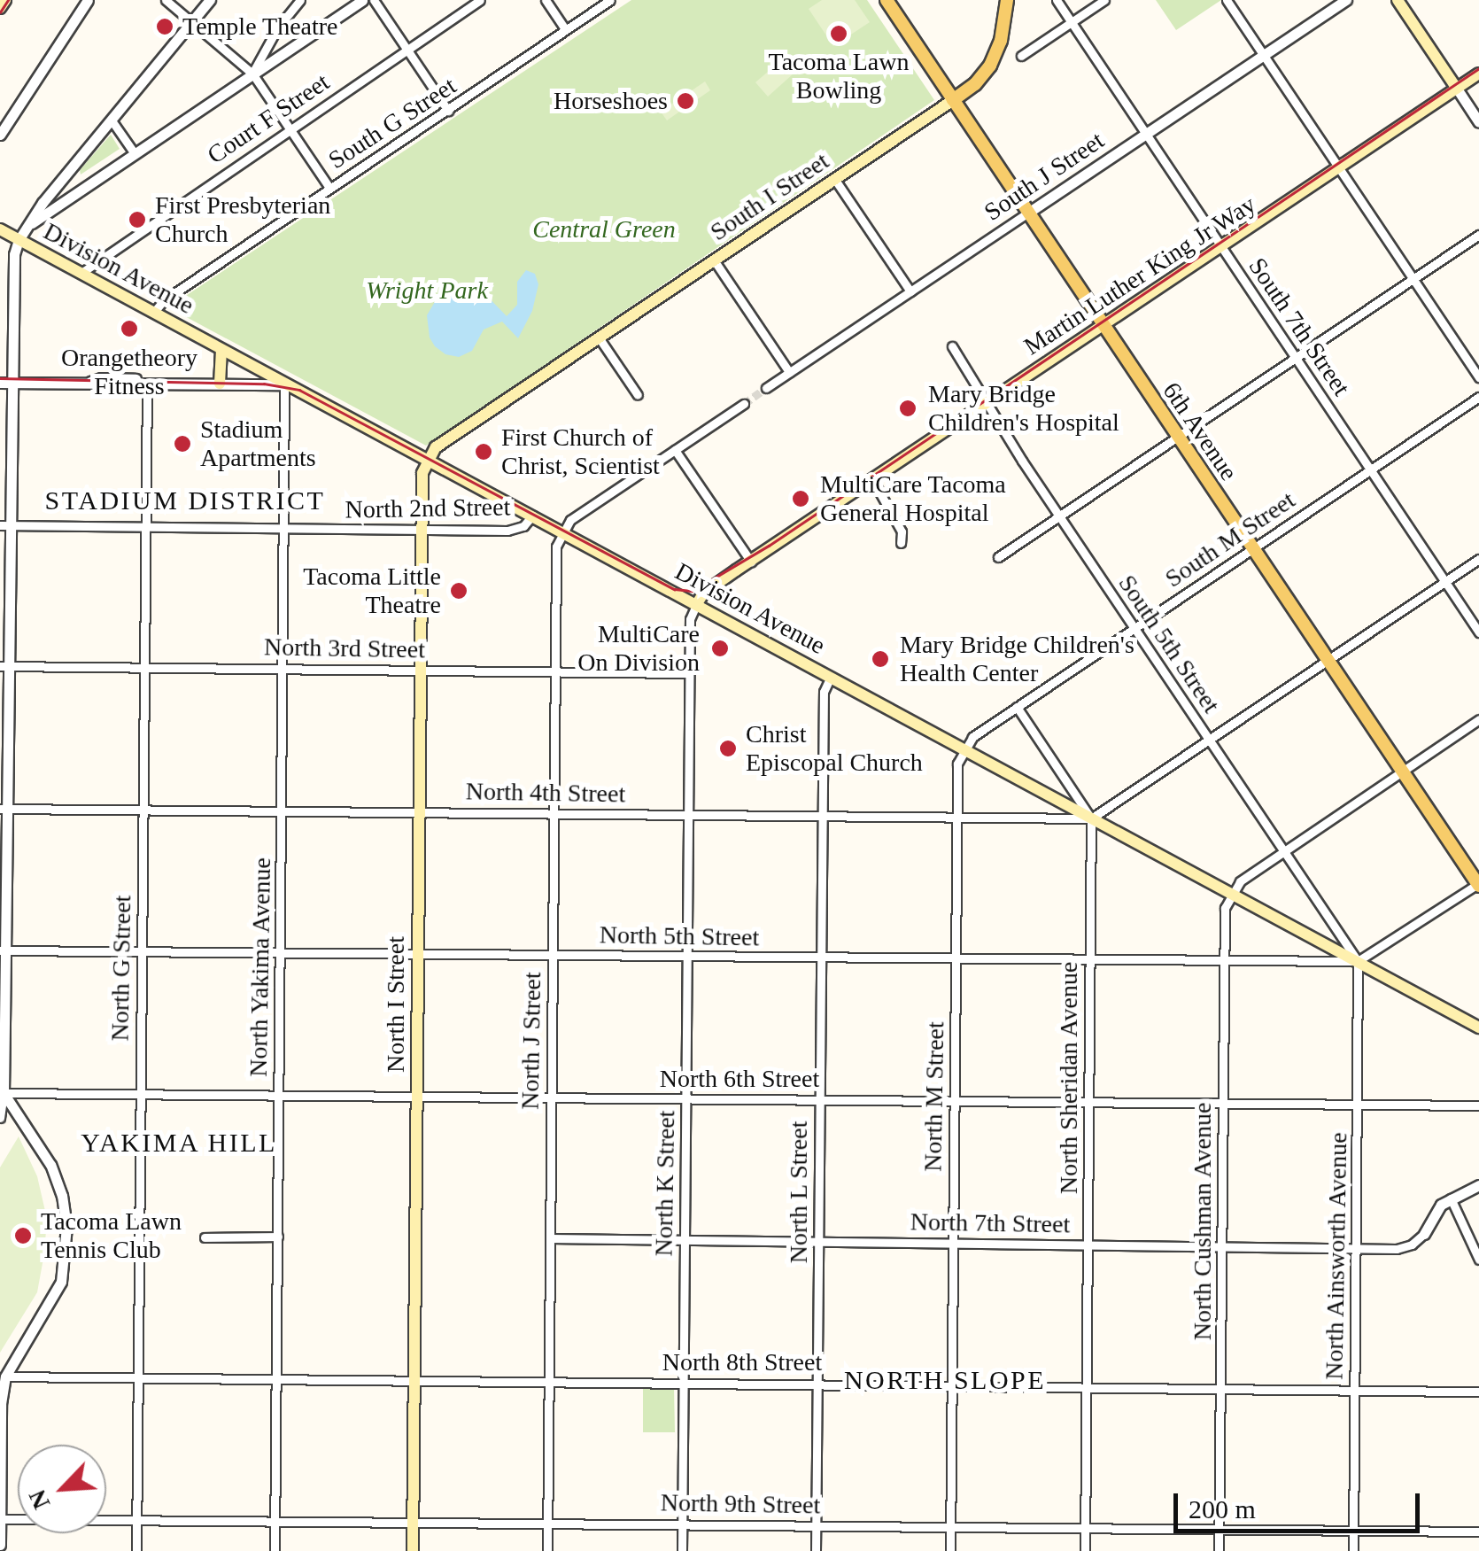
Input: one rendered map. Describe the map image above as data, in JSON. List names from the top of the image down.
{
  "streets": {
    "main road": [
      "South I Street",
      "Division Avenue",
      "Martin Luther King Jr Way",
      "6th Avenue",
      "North I Street"
    ],
    "street": [
      "Court F Street",
      "South G Street",
      "South J Street",
      "South 7th Street",
      "North 2nd Street",
      "South M Street",
      "South 5th Street",
      "North 3rd Street",
      "North 4th Street",
      "North 5th Street",
      "North Yakima Avenue",
      "North G Street",
      "North J Street",
      "North Sheridan Avenue",
      "North 6th Street",
      "North M Street",
      "North K Street",
      "North L Street",
      "North Cushman Avenue",
      "North 7th Street",
      "North Ainsworth Avenue",
      "North 8th Street",
      "North 9th Street"
    ]
  },
  "crossings": [
    ["Court F Street", "Division Avenue"],
    ["South G Street", "Division Avenue"],
    ["South J Street", "South 7th Street"],
    ["South J Street", "6th Avenue"],
    ["South I Street", "Division Avenue"],
    ["South I Street", "6th Avenue"],
    ["South I Street", "North I Street"],
    ["Division Avenue", "Martin Luther King Jr Way"],
    ["Division Avenue", "North 2nd Street"],
    ["Division Avenue", "South M Street"],
    ["Division Avenue", "South 5th Street"],
    ["Division Avenue", "North 4th Street"],
    ["Division Avenue", "North 5th Street"],
    ["Division Avenue", "North Yakima Avenue"],
    ["Division Avenue", "North I Street"],
    ["Division Avenue", "North J Street"],
    ["Division Avenue", "North Sheridan Avenue"],
    ["Division Avenue", "North M Street"],
    ["Division Avenue", "North K Street"],
    ["Division Avenue", "North L Street"],
    ["Division Avenue", "North Cushman Avenue"],
    ["Division Avenue", "North Ainsworth Avenue"],
    ["Martin Luther King Jr Way", "South 7th Street"],
    ["Martin Luther King Jr Way", "6th Avenue"],
    ["Martin Luther King Jr Way", "South 5th Street"],
    ["Martin Luther King Jr Way", "North K Street"],
    ["South 7th Street", "South M Street"],
    ["6th Avenue", "South M Street"],
    ["North 2nd Street", "North Yakima Avenue"],
    ["North 2nd Street", "North G Street"],
    ["North 2nd Street", "North I Street"],
    ["South M Street", "South 5th Street"],
    ["South M Street", "North M Street"],
    ["South 5th Street", "North 5th Street"],
    ["South 5th Street", "North Ainsworth Avenue"],
    ["North 3rd Street", "North Yakima Avenue"],
    ["North 3rd Street", "North G Street"],
    ["North 3rd Street", "North I Street"],
    ["North 3rd Street", "North J Street"],
    ["North 3rd Street", "North K Street"],
    ["North 4th Street", "North Yakima Avenue"],
    ["North 4th Street", "North G Street"],
    ["North 4th Street", "North I Street"],
    ["North 4th Street", "North J Street"],
    ["North 4th Street", "North Sheridan Avenue"],
    ["North 4th Street", "North M Street"],
    ["North 4th Street", "North K Street"],
    ["North 4th Street", "North L Street"],
    ["North 5th Street", "North Yakima Avenue"],
    ["North 5th Street", "North G Street"],
    ["North 5th Street", "North I Street"],
    ["North 5th Street", "North J Street"],
    ["North 5th Street", "North Sheridan Avenue"],
    ["North 5th Street", "North M Street"],
    ["North 5th Street", "North K Street"],
    ["North 5th Street", "North L Street"],
    ["North 5th Street", "North Cushman Avenue"],
    ["North 5th Street", "North Ainsworth Avenue"],
    ["North Yakima Avenue", "North 6th Street"],
    ["North Yakima Avenue", "North 8th Street"],
    ["North Yakima Avenue", "North 9th Street"],
    ["North G Street", "North 6th Street"],
    ["North G Street", "North 8th Street"],
    ["North G Street", "North 9th Street"],
    ["North I Street", "North 6th Street"],
    ["North I Street", "North 8th Street"],
    ["North I Street", "North 9th Street"],
    ["North J Street", "North 6th Street"],
    ["North J Street", "North 7th Street"],
    ["North J Street", "North 8th Street"],
    ["North J Street", "North 9th Street"],
    ["North Sheridan Avenue", "North 6th Street"],
    ["North Sheridan Avenue", "North 7th Street"],
    ["North Sheridan Avenue", "North 8th Street"],
    ["North Sheridan Avenue", "North 9th Street"],
    ["North 6th Street", "North M Street"],
    ["North 6th Street", "North K Street"],
    ["North 6th Street", "North L Street"],
    ["North 6th Street", "North Cushman Avenue"],
    ["North 6th Street", "North Ainsworth Avenue"],
    ["North M Street", "North 7th Street"],
    ["North M Street", "North 8th Street"],
    ["North M Street", "North 9th Street"],
    ["North K Street", "North 7th Street"],
    ["North K Street", "North 8th Street"],
    ["North K Street", "North 9th Street"],
    ["North L Street", "North 7th Street"],
    ["North L Street", "North 8th Street"],
    ["North L Street", "North 9th Street"],
    ["North Cushman Avenue", "North 7th Street"],
    ["North Cushman Avenue", "North 8th Street"],
    ["North Cushman Avenue", "North 9th Street"],
    ["North 7th Street", "North Ainsworth Avenue"],
    ["North Ainsworth Avenue", "North 8th Street"],
    ["North Ainsworth Avenue", "North 9th Street"]
  ],
  "districts": ["STADIUM DISTRICT", "YAKIMA HILL", "NORTH SLOPE"],
  "parks": ["Central Green", "Wright Park"],
  "places": [
    "Temple Theatre",
    "Tacoma Lawn Bowling",
    "Horseshoes",
    "First Presbyterian Church",
    "Orangetheory Fitness",
    "Mary Bridge Children's Hospital",
    "Stadium Apartments",
    "First Church of Christ, Scientist",
    "MultiCare Tacoma General Hospital",
    "Tacoma Little Theatre",
    "MultiCare On Division",
    "Mary Bridge Children's Health Center",
    "Christ Episcopal Church",
    "Tacoma Lawn Tennis Club"
  ],
  "scale_bar": "200 m",
  "north": "bottom left"
}
